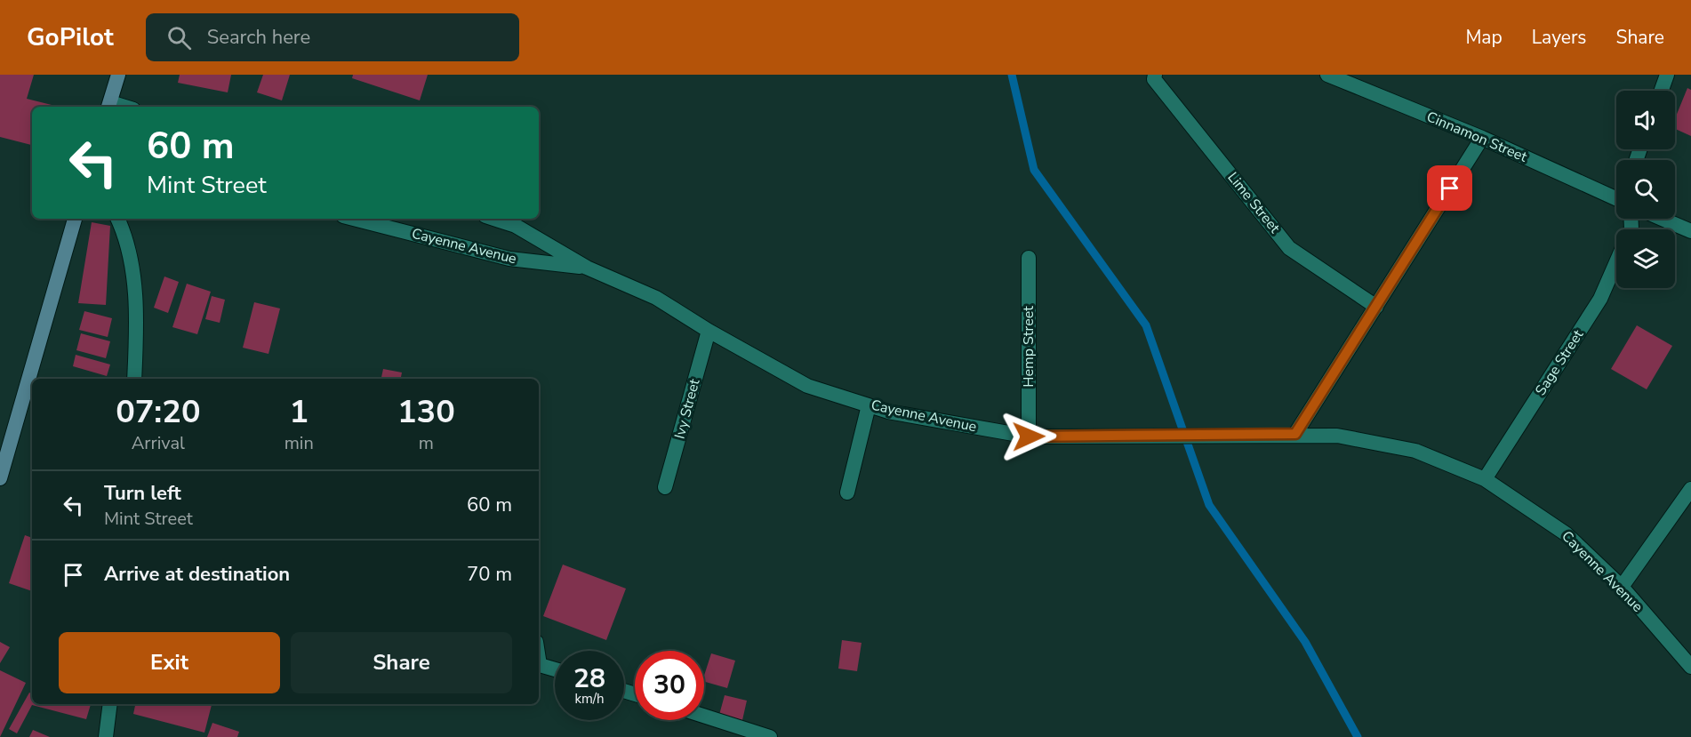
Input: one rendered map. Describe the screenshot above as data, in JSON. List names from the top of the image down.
{
  "streets": {
    "street": [
      "Cinnamon Street",
      "Lime Street",
      "Cayenne Avenue",
      "Hemp Street",
      "Sage Street",
      "Ivy Street"
    ]
  },
  "crossings": [
    ["Cayenne Avenue", "Hemp Street"],
    ["Cayenne Avenue", "Sage Street"],
    ["Cayenne Avenue", "Ivy Street"]
  ],
  "page": {
    "header": "GoPilot",
    "search": "Search here",
    "nav": ["Map", "Layers", "Share"],
    "turn": ["60 m", "Mint Street"],
    "eta": [
      "07:20",
      "Arrival",
      "1",
      "min",
      "130",
      "m"
    ],
    "list": [
      {
        "name": "Turn left",
        "note": "Mint Street",
        "value": "60 m"
      },
      {
        "name": "Arrive at destination",
        "value": "70 m"
      }
    ],
    "buttons": ["Exit", "Share"],
    "speed": "28 km/h",
    "limit": "30"
  }
}
